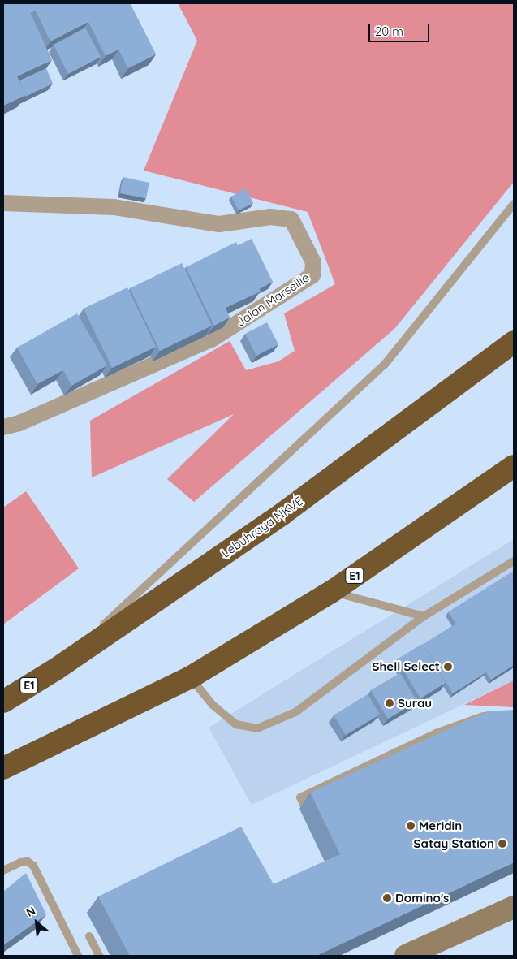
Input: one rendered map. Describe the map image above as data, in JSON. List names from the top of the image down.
{
  "streets": {
    "highway": ["Lebuhraya NKVE", "E1"],
    "street": ["Jalan Marseille"]
  },
  "places": [
    "Shell Select",
    "Surau",
    "Meridin",
    "Satay Station",
    "Domino's"
  ],
  "scale_bar": "20 m",
  "north": "top left"
}
